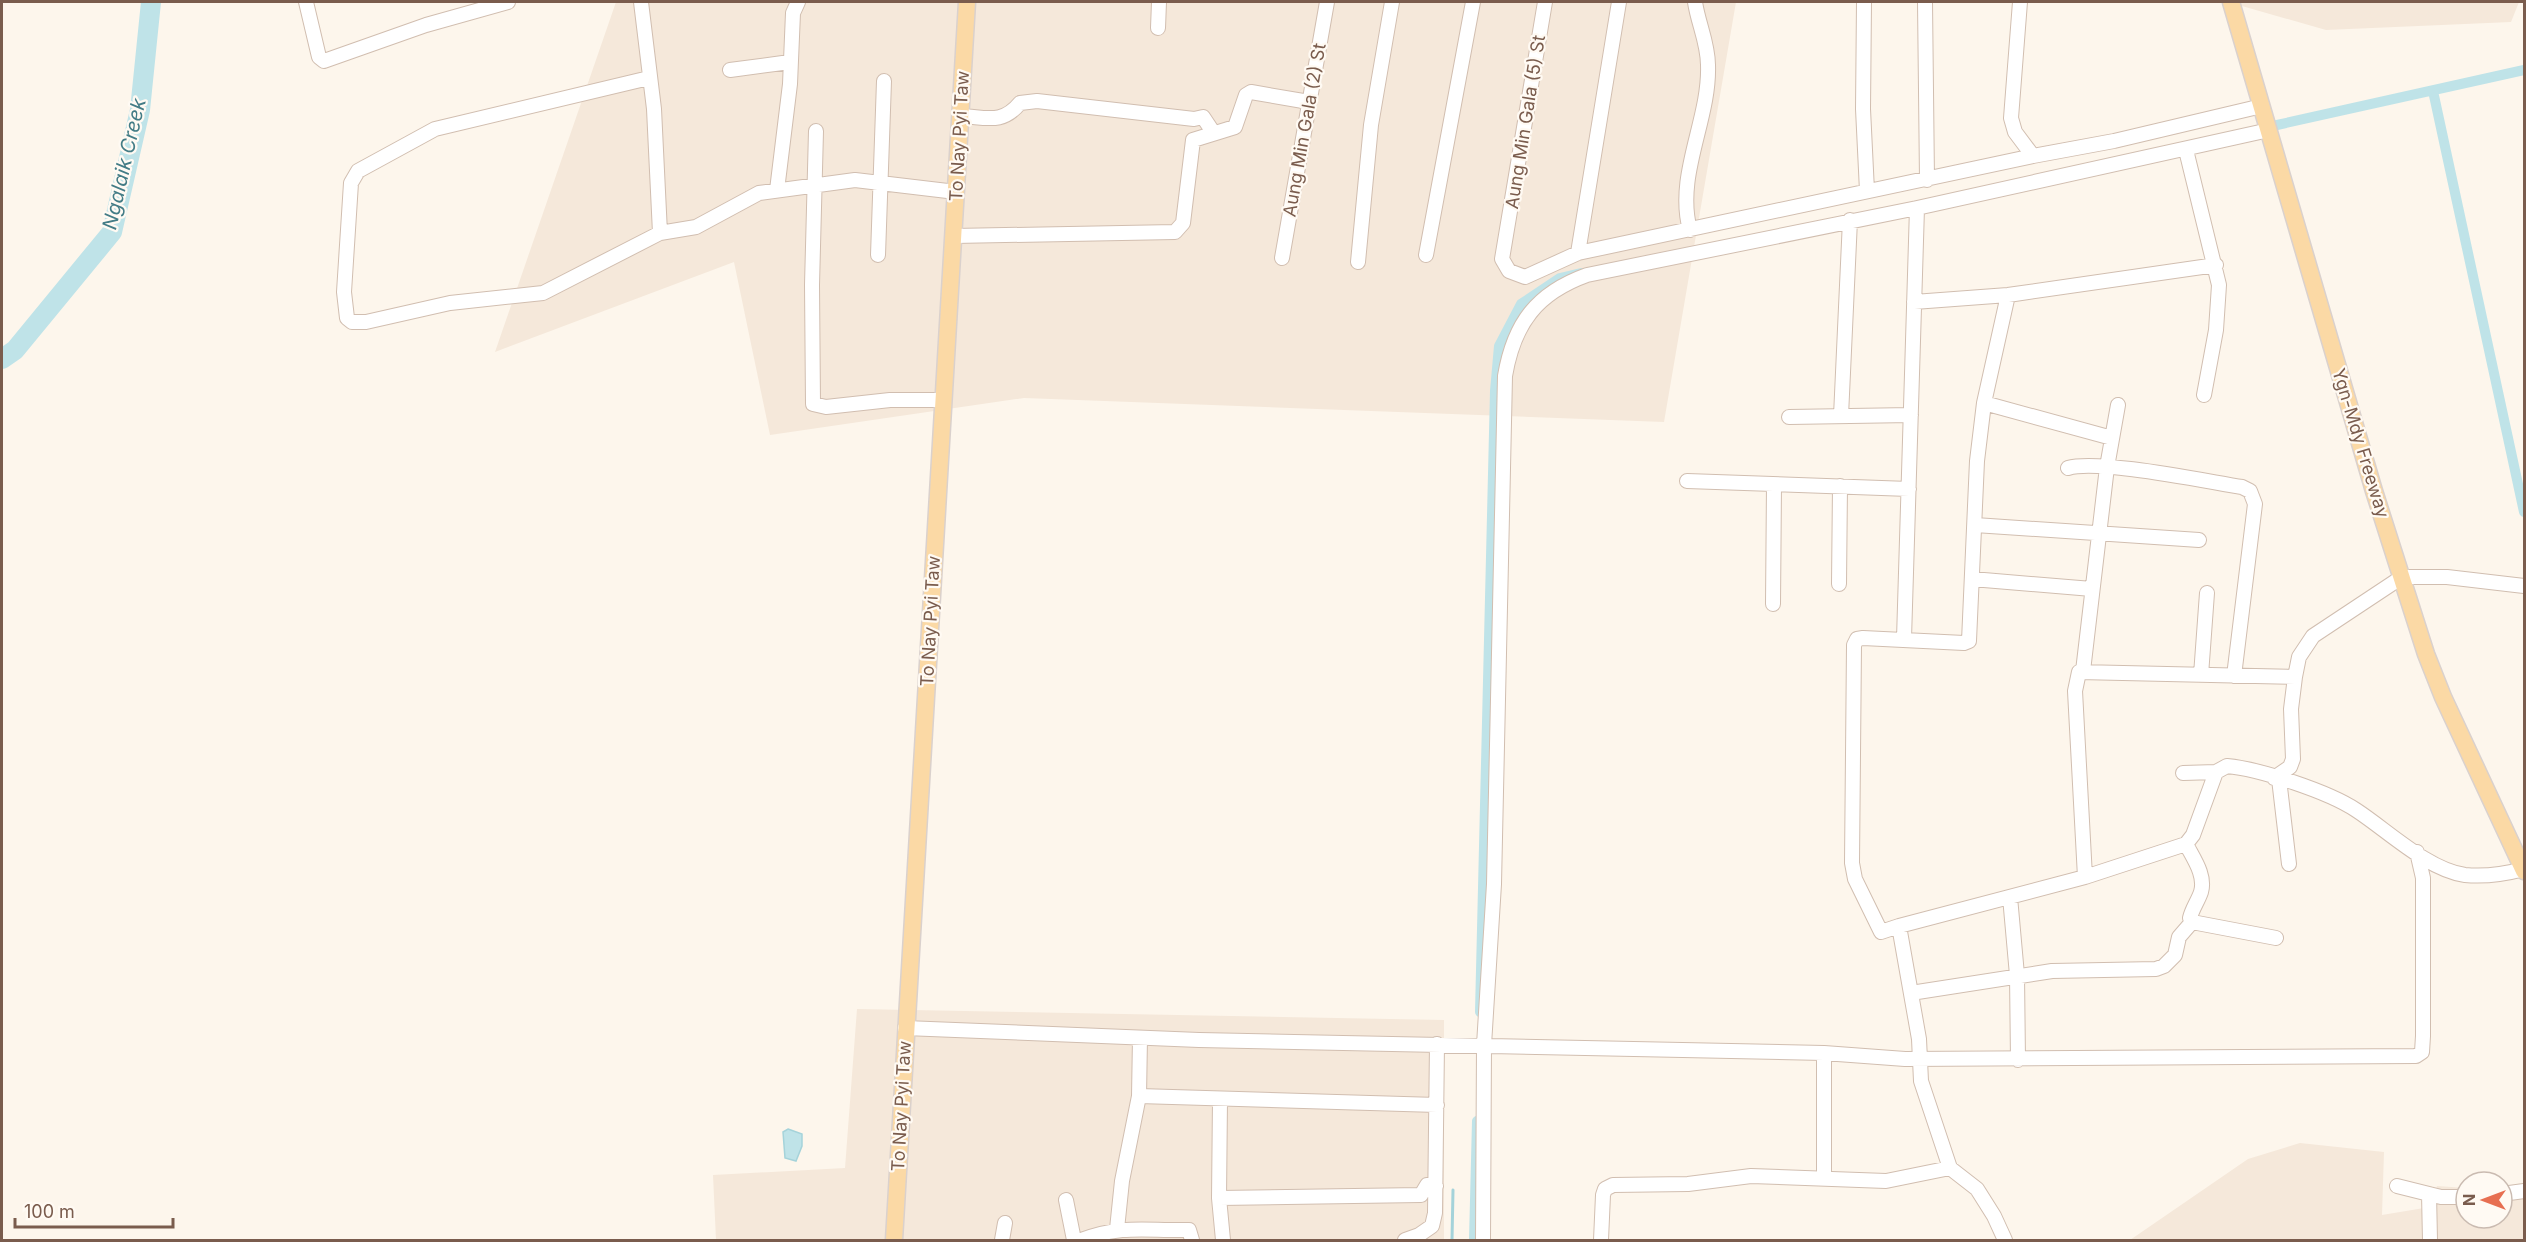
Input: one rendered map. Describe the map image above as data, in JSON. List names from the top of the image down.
{
  "streets": {
    "main road": ["To Nay Pyi Taw", "Ygn-Mdy Freeway"],
    "street": ["Aung Min Gala (5) St", "Aung Min Gala (2) St"]
  },
  "water": ["Ngalaik Creek"],
  "scale_bar": "100 m",
  "north": "left"
}
